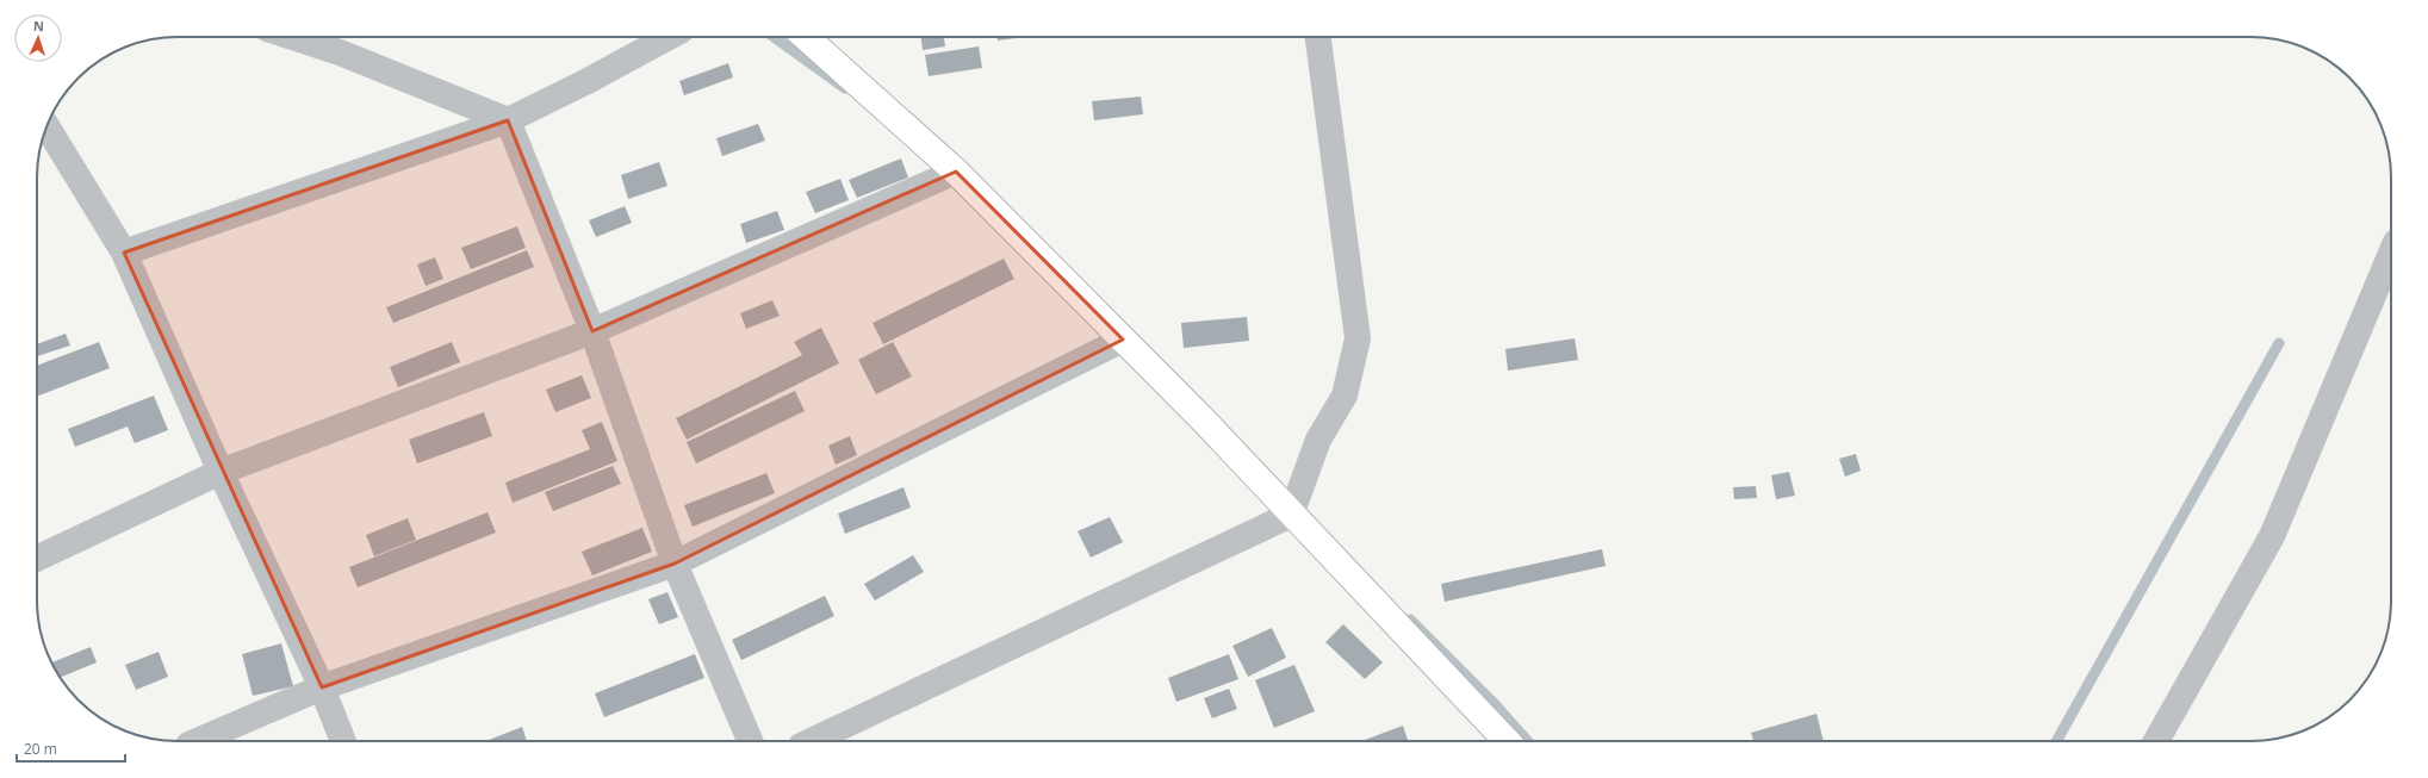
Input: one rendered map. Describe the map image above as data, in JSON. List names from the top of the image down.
{
  "scale_bar": "20 m",
  "north": "top"
}
